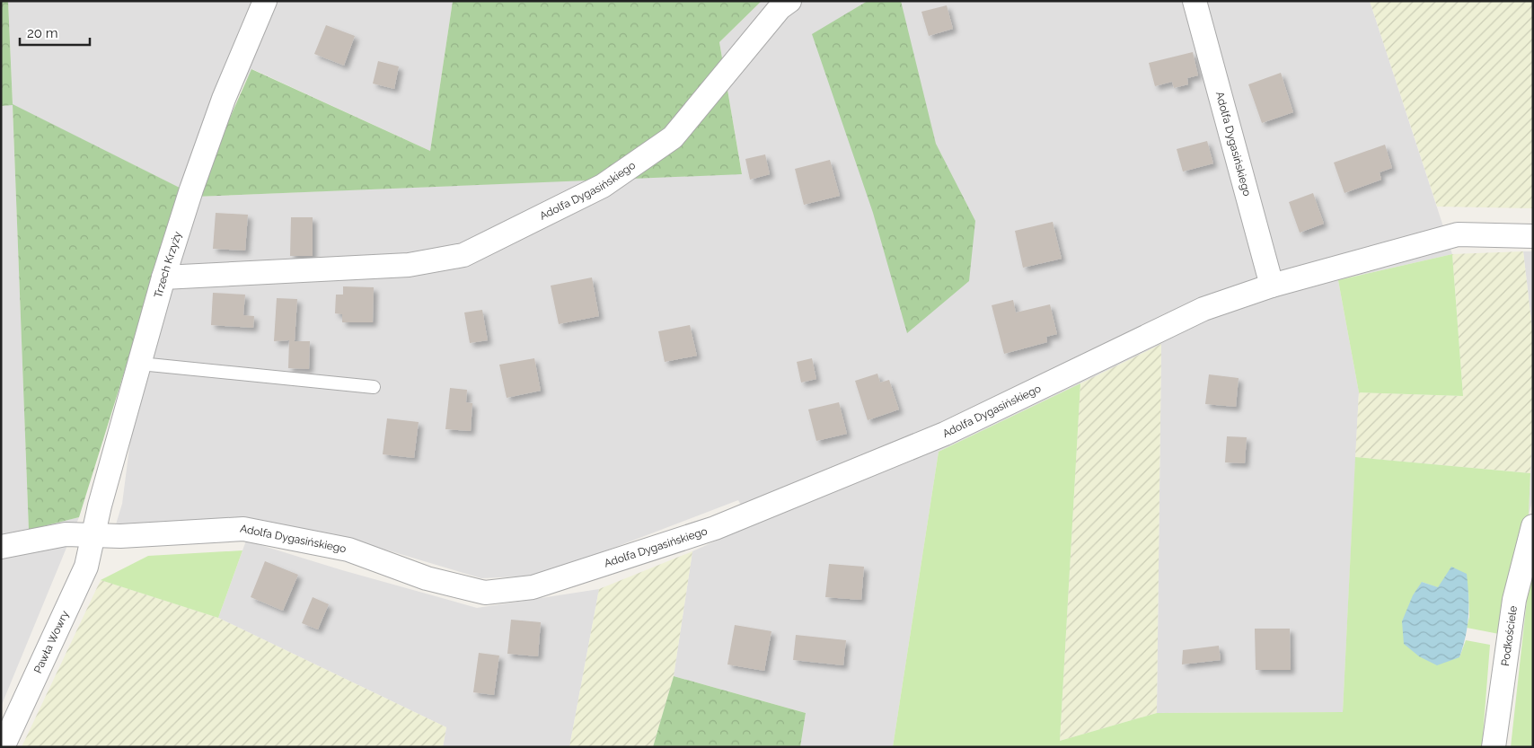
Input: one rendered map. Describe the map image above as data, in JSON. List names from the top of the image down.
{
  "streets": {
    "street": [
      "Adolfa Dygasińskiego",
      "Trzech Krzyży",
      "Podkościele",
      "Pawła Wowry"
    ]
  },
  "crossings": [
    ["Adolfa Dygasińskiego", "Trzech Krzyży"],
    ["Adolfa Dygasińskiego", "Pawła Wowry"],
    ["Trzech Krzyży", "Pawła Wowry"]
  ],
  "scale_bar": "20 m"
}
